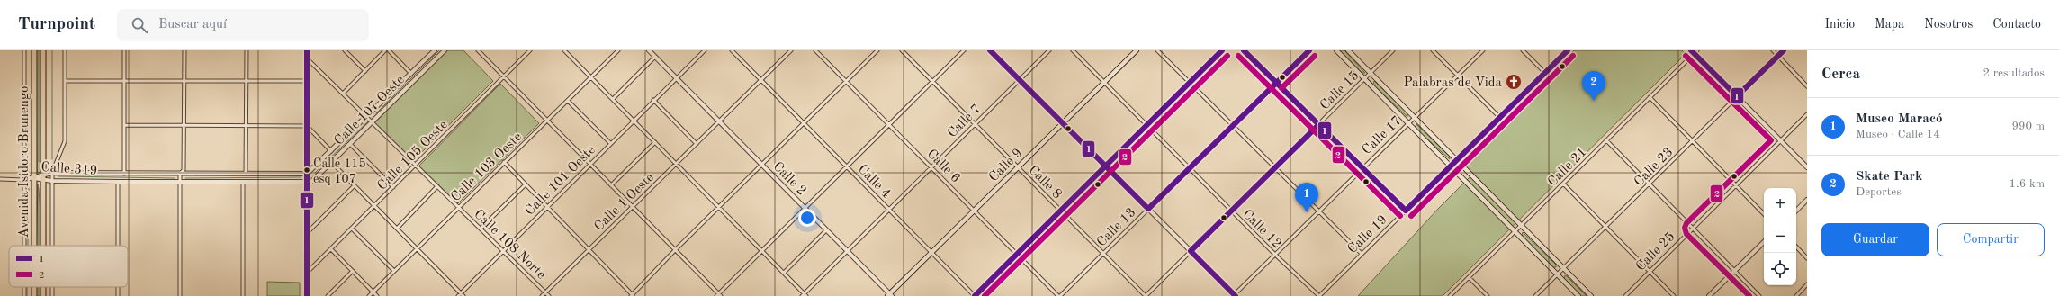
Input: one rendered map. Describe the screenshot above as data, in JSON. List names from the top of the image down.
{
  "streets": {
    "main road": ["Avenida Isidoro Brunengo", "Calle 9"],
    "street": [
      "Calle 15",
      "Calle 107 Oeste",
      "Calle 7",
      "Calle 17",
      "Calle 105 Oeste",
      "Calle 6",
      "Calle 103 Oeste",
      "Calle 21",
      "Calle 23",
      "Calle 319",
      "Calle 2",
      "Calle 101 Oeste",
      "Calle 4",
      "Calle 8",
      "Calle 1 Oeste",
      "Calle 13",
      "Calle 12",
      "Calle 19",
      "Calle 108 Norte",
      "Calle 25"
    ]
  },
  "crossings": [
    ["Calle 15", "Calle 8"],
    ["Calle 15", "Calle 12"],
    ["Calle 107 Oeste", "Calle 319"],
    ["Calle 107 Oeste", "Calle 108 Norte"],
    ["Calle 7", "Calle 6"],
    ["Calle 7", "Calle 2"],
    ["Calle 7", "Calle 4"],
    ["Calle 7", "Calle 8"],
    ["Calle 17", "Calle 12"],
    ["Calle 105 Oeste", "Calle 108 Norte"],
    ["Avenida Isidoro Brunengo", "Calle 319"],
    ["Calle 9", "Calle 6"],
    ["Calle 9", "Calle 2"],
    ["Calle 9", "Calle 4"],
    ["Calle 9", "Calle 8"],
    ["Calle 9", "Calle 12"],
    ["Calle 6", "Calle 13"],
    ["Calle 103 Oeste", "Calle 108 Norte"],
    ["Calle 2", "Calle 101 Oeste"],
    ["Calle 2", "Calle 1 Oeste"],
    ["Calle 101 Oeste", "Calle 108 Norte"],
    ["Calle 4", "Calle 1 Oeste"],
    ["Calle 8", "Calle 13"],
    ["Calle 1 Oeste", "Calle 108 Norte"],
    ["Calle 13", "Calle 12"],
    ["Calle 12", "Calle 19"]
  ],
  "places": {
    "church": ["Palabras de Vida"],
    "other": ["Calle 115 esq 107"]
  },
  "lines": ["transit line 1", "transit line 2"],
  "legend": ["1", "2"],
  "page": {
    "header": "Turnpoint",
    "search": "Buscar aquí",
    "nav": [
      "Inicio",
      "Mapa",
      "Nosotros",
      "Contacto"
    ],
    "heading": ["Cerca", "2 resultados"],
    "pins": ["2", "1"],
    "list": [
      {
        "mark": "1",
        "name": "Museo Maracó",
        "note": "Museo · Calle 14",
        "value": "990 m"
      },
      {
        "mark": "2",
        "name": "Skate Park",
        "note": "Deportes",
        "value": "1.6 km"
      }
    ],
    "map_buttons": ["+", "−"],
    "buttons": ["Guardar", "Compartir"]
  }
}
